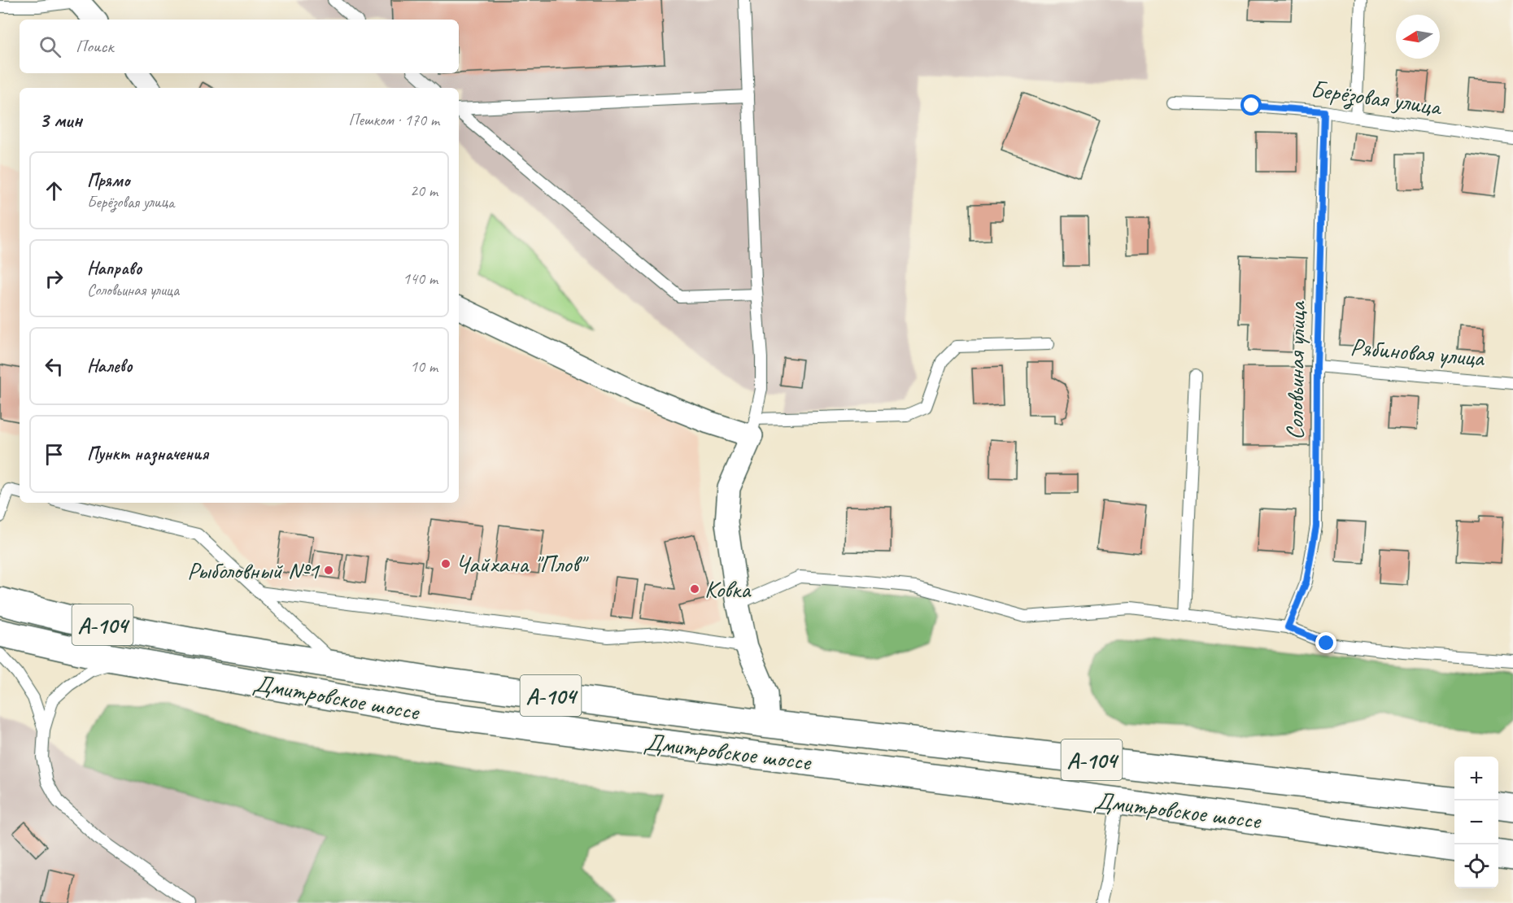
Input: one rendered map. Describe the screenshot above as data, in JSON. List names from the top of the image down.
{
  "streets": {
    "highway": ["А-104", "Дмитровское шоссе"],
    "lane": ["Берёзовая улица", "Рябиновая улица", "Соловьиная улица"]
  },
  "crossings": [
    ["Берёзовая улица", "Соловьиная улица"],
    ["Рябиновая улица", "Соловьиная улица"]
  ],
  "places": ["Чайхана \"Плов\"", "Рыболовный №1", "Ковка"],
  "north": "left",
  "page": {
    "search": "Поиск",
    "heading": ["3 мин", "Пешком · 170 m"],
    "list": [
      ["Прямо", "Берёзовая улица", "20 m"],
      ["Направо", "Соловьиная улица", "140 m"],
      ["Налево", "10 m"],
      "Пункт назначения"
    ],
    "map_buttons": ["+", "−"]
  }
}
